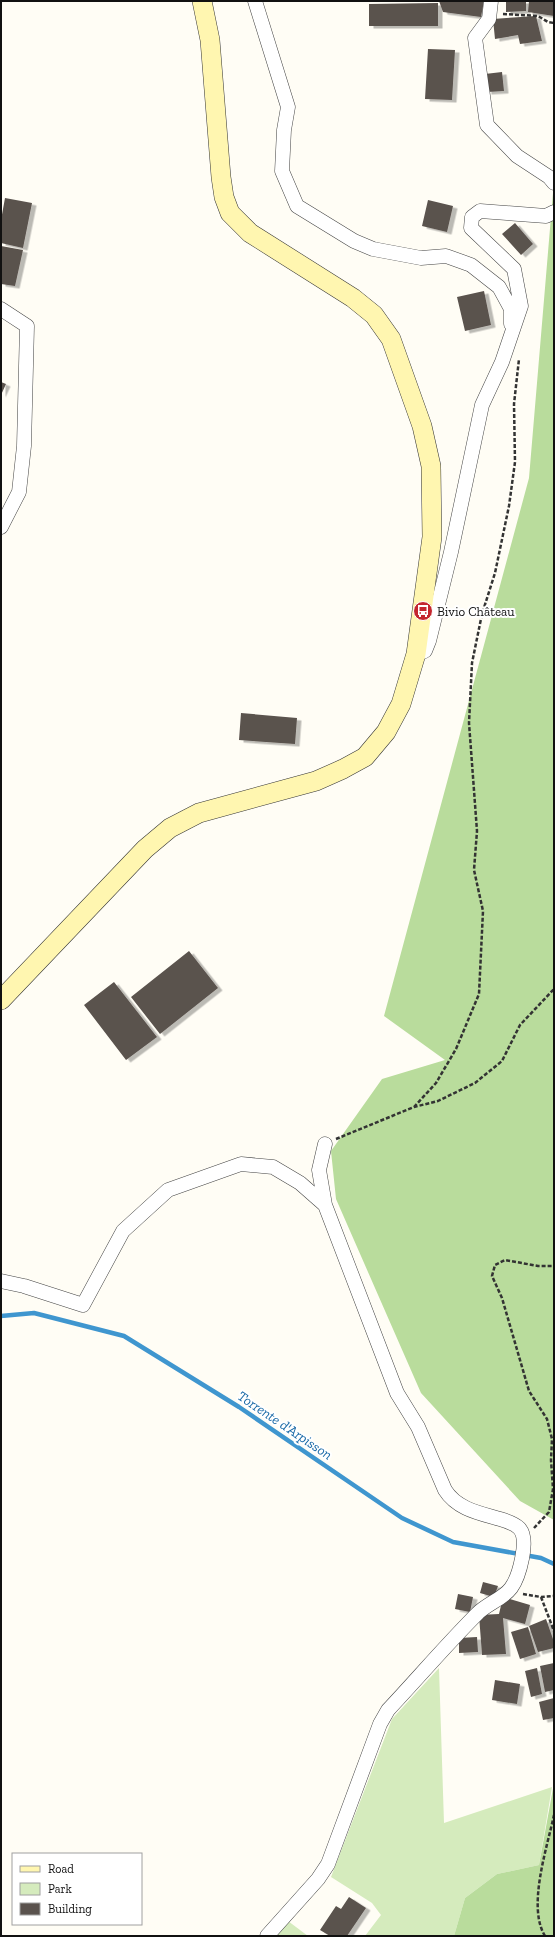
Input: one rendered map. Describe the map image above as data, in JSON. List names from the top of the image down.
{
  "water": ["Torrente d'Arpisson"],
  "places": {
    "bus stop": ["Bivio Château"]
  },
  "legend": ["Road", "Park", "Building"]
}
